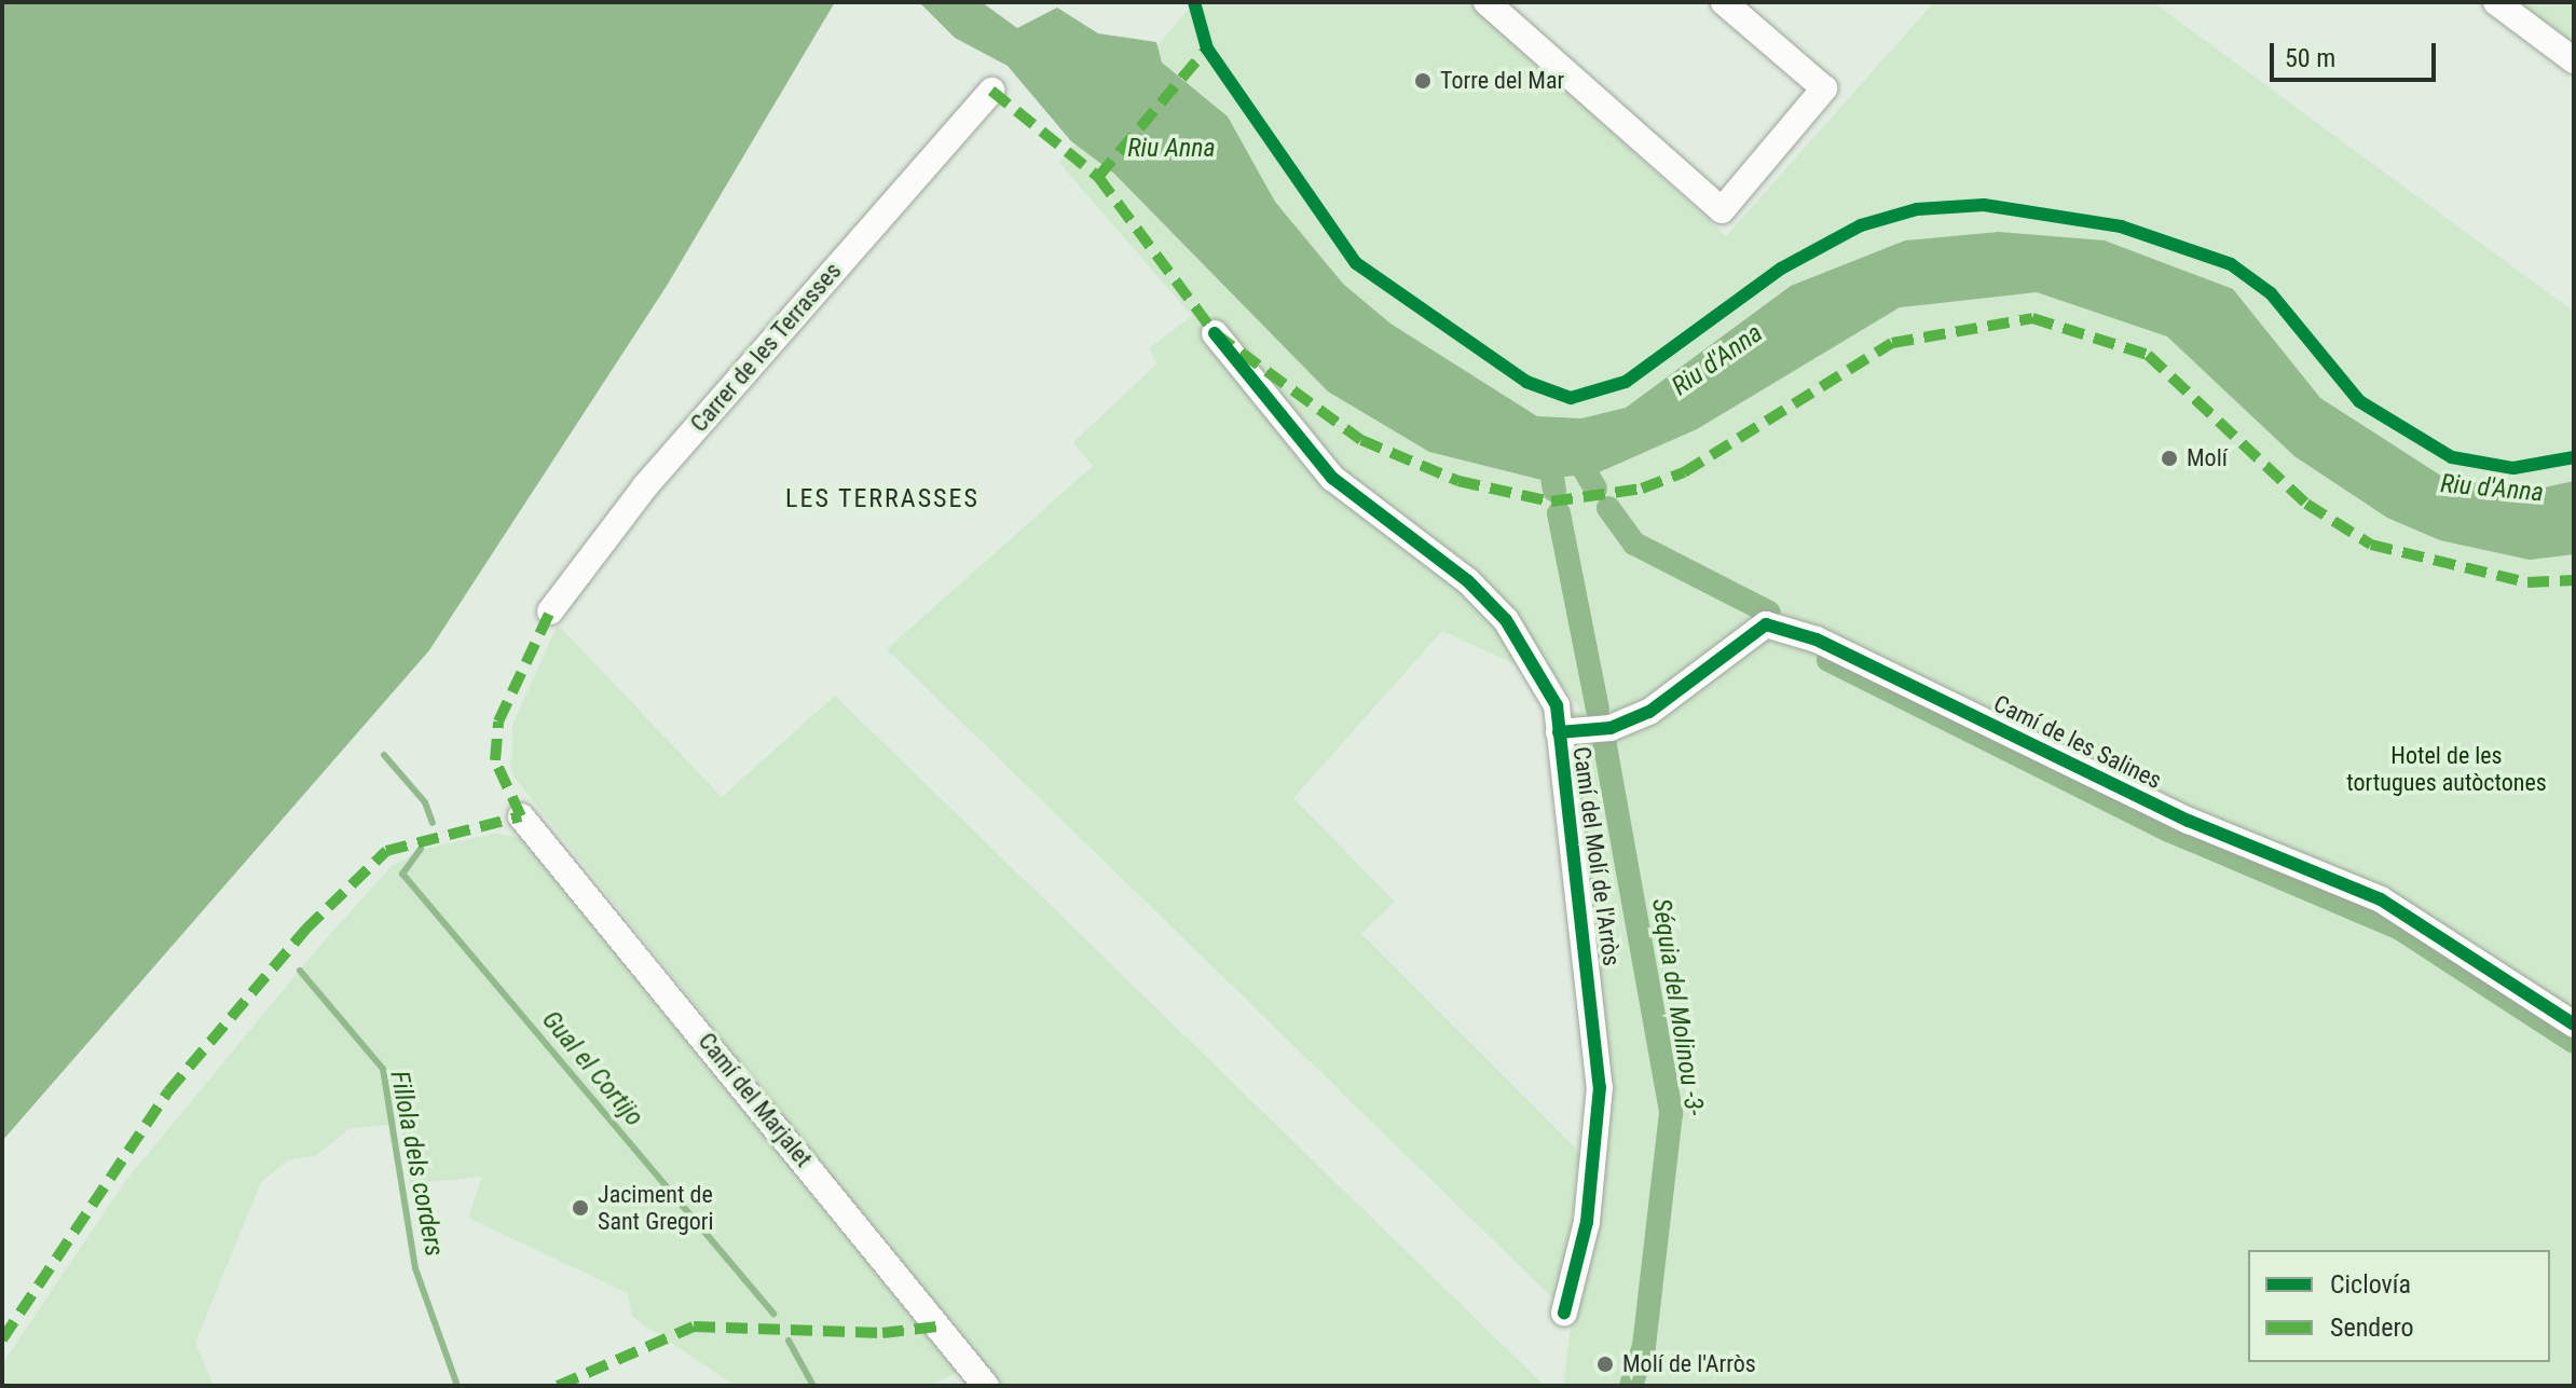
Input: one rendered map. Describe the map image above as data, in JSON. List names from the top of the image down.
{
  "streets": {
    "street": [
      "Carrer de les Terrasses",
      "Camí de les Salines",
      "Camí del Molí de l'Arròs",
      "Camí del Marjalet"
    ]
  },
  "crossings": [
    ["Camí de les Salines", "Camí del Molí de l'Arròs"]
  ],
  "districts": ["LES TERRASSES"],
  "water": [
    "Riu Anna",
    "Riu d'Anna",
    "Séquia del Molinou -3-",
    "Gual el Cortijo",
    "Fillola dels corders"
  ],
  "parks": ["Hotel de les tortugues autòctones"],
  "places": [
    "Torre del Mar",
    "Molí",
    "Jaciment de Sant Gregori",
    "Molí de l'Arròs"
  ],
  "legend": ["Ciclovía", "Sendero"],
  "scale_bar": "50 m"
}
